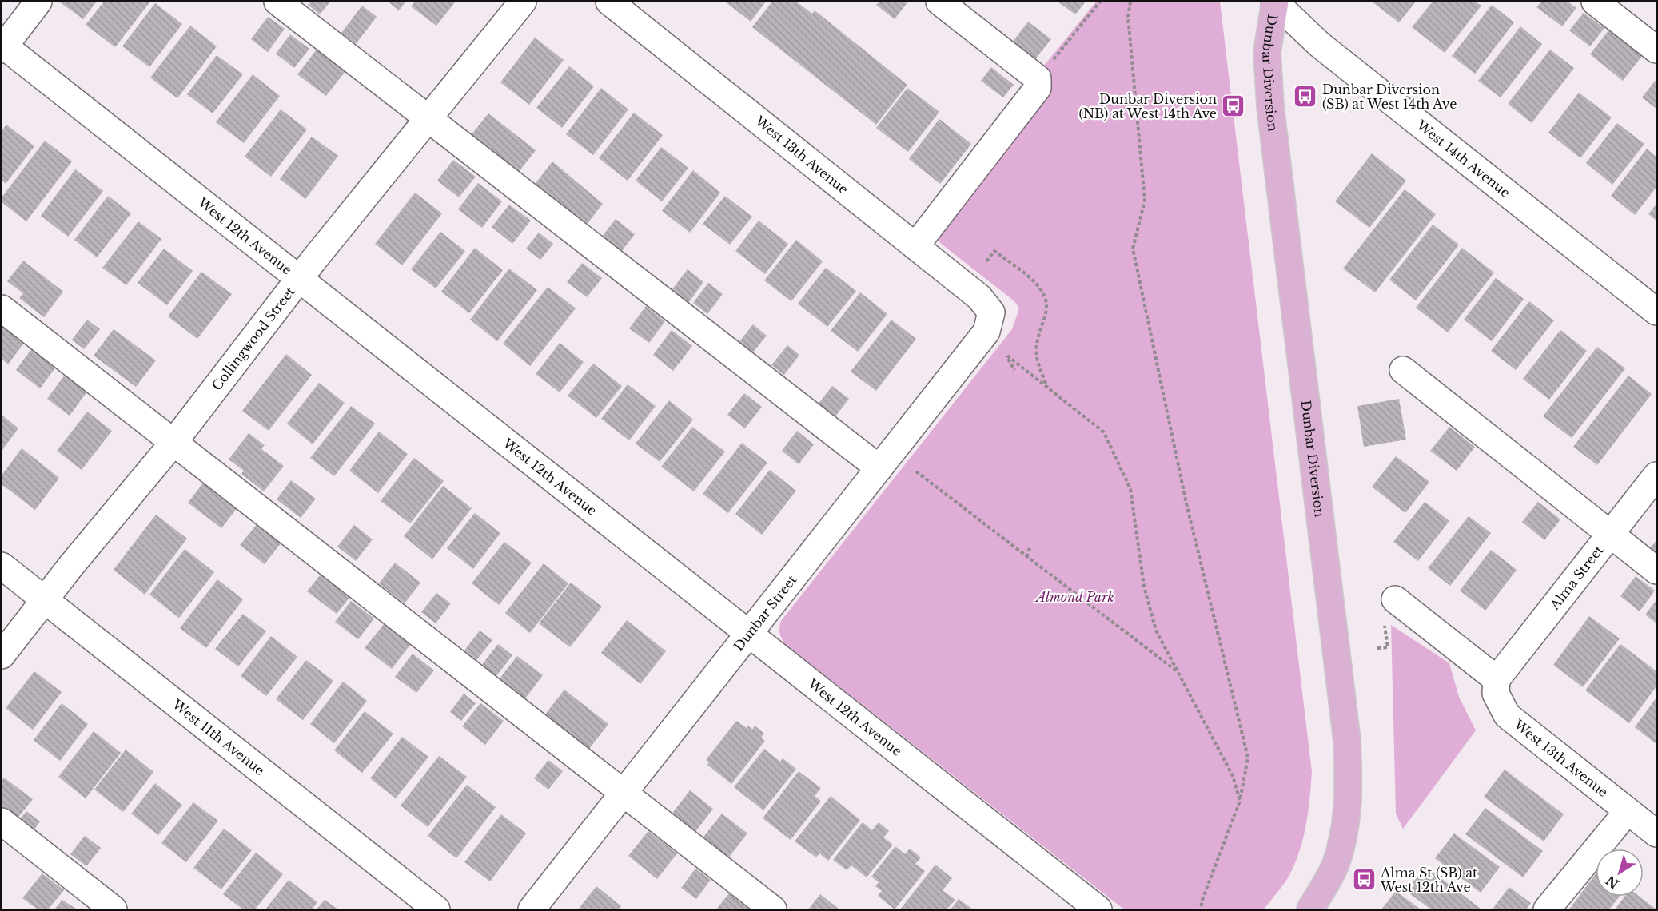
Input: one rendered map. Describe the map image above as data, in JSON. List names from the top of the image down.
{
  "streets": {
    "main road": ["Dunbar Diversion"],
    "street": [
      "West 13th Avenue",
      "West 14th Avenue",
      "West 12th Avenue",
      "Collingwood Street",
      "Alma Street",
      "Dunbar Street",
      "West 11th Avenue"
    ]
  },
  "crossings": [
    ["Dunbar Diversion", "West 14th Avenue"],
    ["West 13th Avenue", "Alma Street"],
    ["West 13th Avenue", "Dunbar Street"],
    ["West 12th Avenue", "Collingwood Street"],
    ["West 12th Avenue", "Dunbar Street"],
    ["Collingwood Street", "West 11th Avenue"]
  ],
  "parks": ["Almond Park"],
  "places": {
    "bus stop": ["Dunbar Diversion (SB) at West 14th Ave", "Dunbar Diversion (NB) at West 14th Ave", "Alma St (SB) at West 12th Ave"]
  },
  "north": "bottom left"
}
